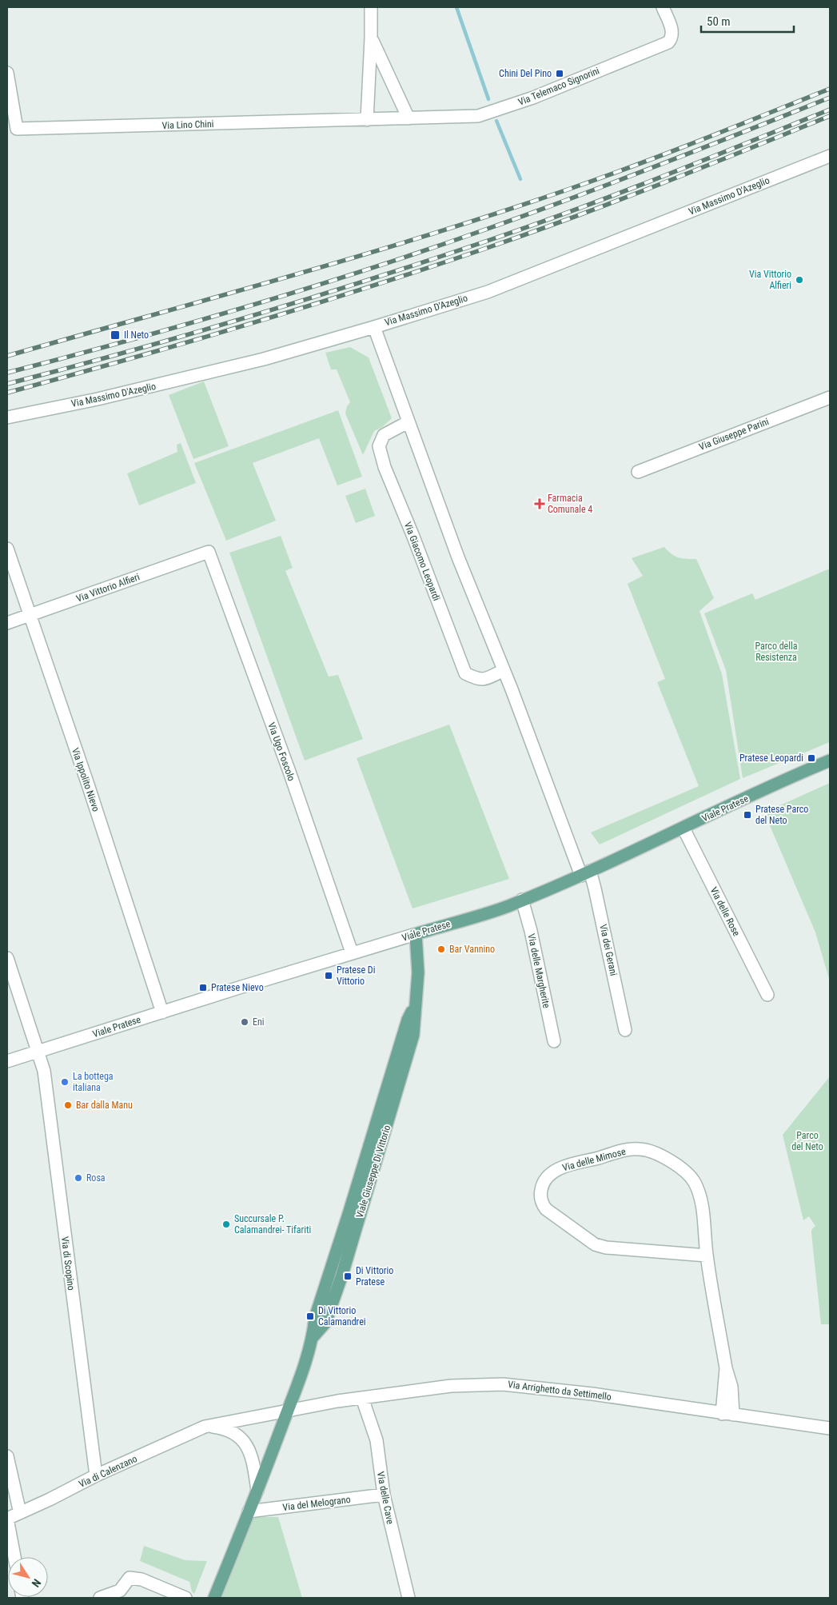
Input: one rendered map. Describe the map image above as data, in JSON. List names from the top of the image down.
{
  "streets": {
    "main road": ["Viale Pratese", "Viale Giuseppe Di Vittorio"],
    "street": [
      "Via Telemaco Signorini",
      "Via Lino Chini",
      "Via Massimo D'Azeglio",
      "Via Giuseppe Parini",
      "Via Giacomo Leopardi",
      "Via Vittorio Alfieri",
      "Via Ugo Foscolo",
      "Via Ippolito Nievo",
      "Via delle Rose",
      "Via dei Gerani",
      "Via delle Margherite",
      "Via delle Mimose",
      "Via di Scopino",
      "Via Arrighetto da Settimello",
      "Via di Calenzano",
      "Via delle Cave",
      "Via del Melograno"
    ]
  },
  "crossings": [
    ["Via Telemaco Signorini", "Via Lino Chini"],
    ["Via Vittorio Alfieri", "Via Ugo Foscolo"],
    ["Via Vittorio Alfieri", "Via Ippolito Nievo"],
    ["Via Ugo Foscolo", "Viale Pratese"],
    ["Via Ippolito Nievo", "Viale Pratese"],
    ["Viale Pratese", "Via delle Rose"],
    ["Viale Pratese", "Via dei Gerani"],
    ["Viale Pratese", "Via delle Margherite"],
    ["Viale Pratese", "Viale Giuseppe Di Vittorio"],
    ["Viale Pratese", "Via di Scopino"],
    ["Via delle Mimose", "Via Arrighetto da Settimello"],
    ["Viale Giuseppe Di Vittorio", "Via Arrighetto da Settimello"],
    ["Viale Giuseppe Di Vittorio", "Via di Calenzano"],
    ["Viale Giuseppe Di Vittorio", "Via del Melograno"],
    ["Via di Scopino", "Via di Calenzano"],
    ["Via Arrighetto da Settimello", "Via di Calenzano"],
    ["Via Arrighetto da Settimello", "Via delle Cave"],
    ["Via delle Cave", "Via del Melograno"]
  ],
  "parks": ["Parco della Resistenza", "Parco del Neto"],
  "places": {
    "transit": [
      "Chini Del Pino",
      "Il Neto",
      "Pratese Leopardi",
      "Pratese Parco del Neto",
      "Pratese Di Vittorio",
      "Pratese Nievo",
      "Di Vittorio Pratese",
      "Di Vittorio Calamandrei"
    ],
    "other": [
      "Via Vittorio Alfieri",
      "Bar Vannino",
      "Eni",
      "La bottega italiana",
      "Bar dalla Manu",
      "Rosa",
      "Succursale P. Calamandrei- Tifariti"
    ],
    "health": ["Farmacia Comunale 4"]
  },
  "scale_bar": "50 m",
  "north": "bottom right"
}
